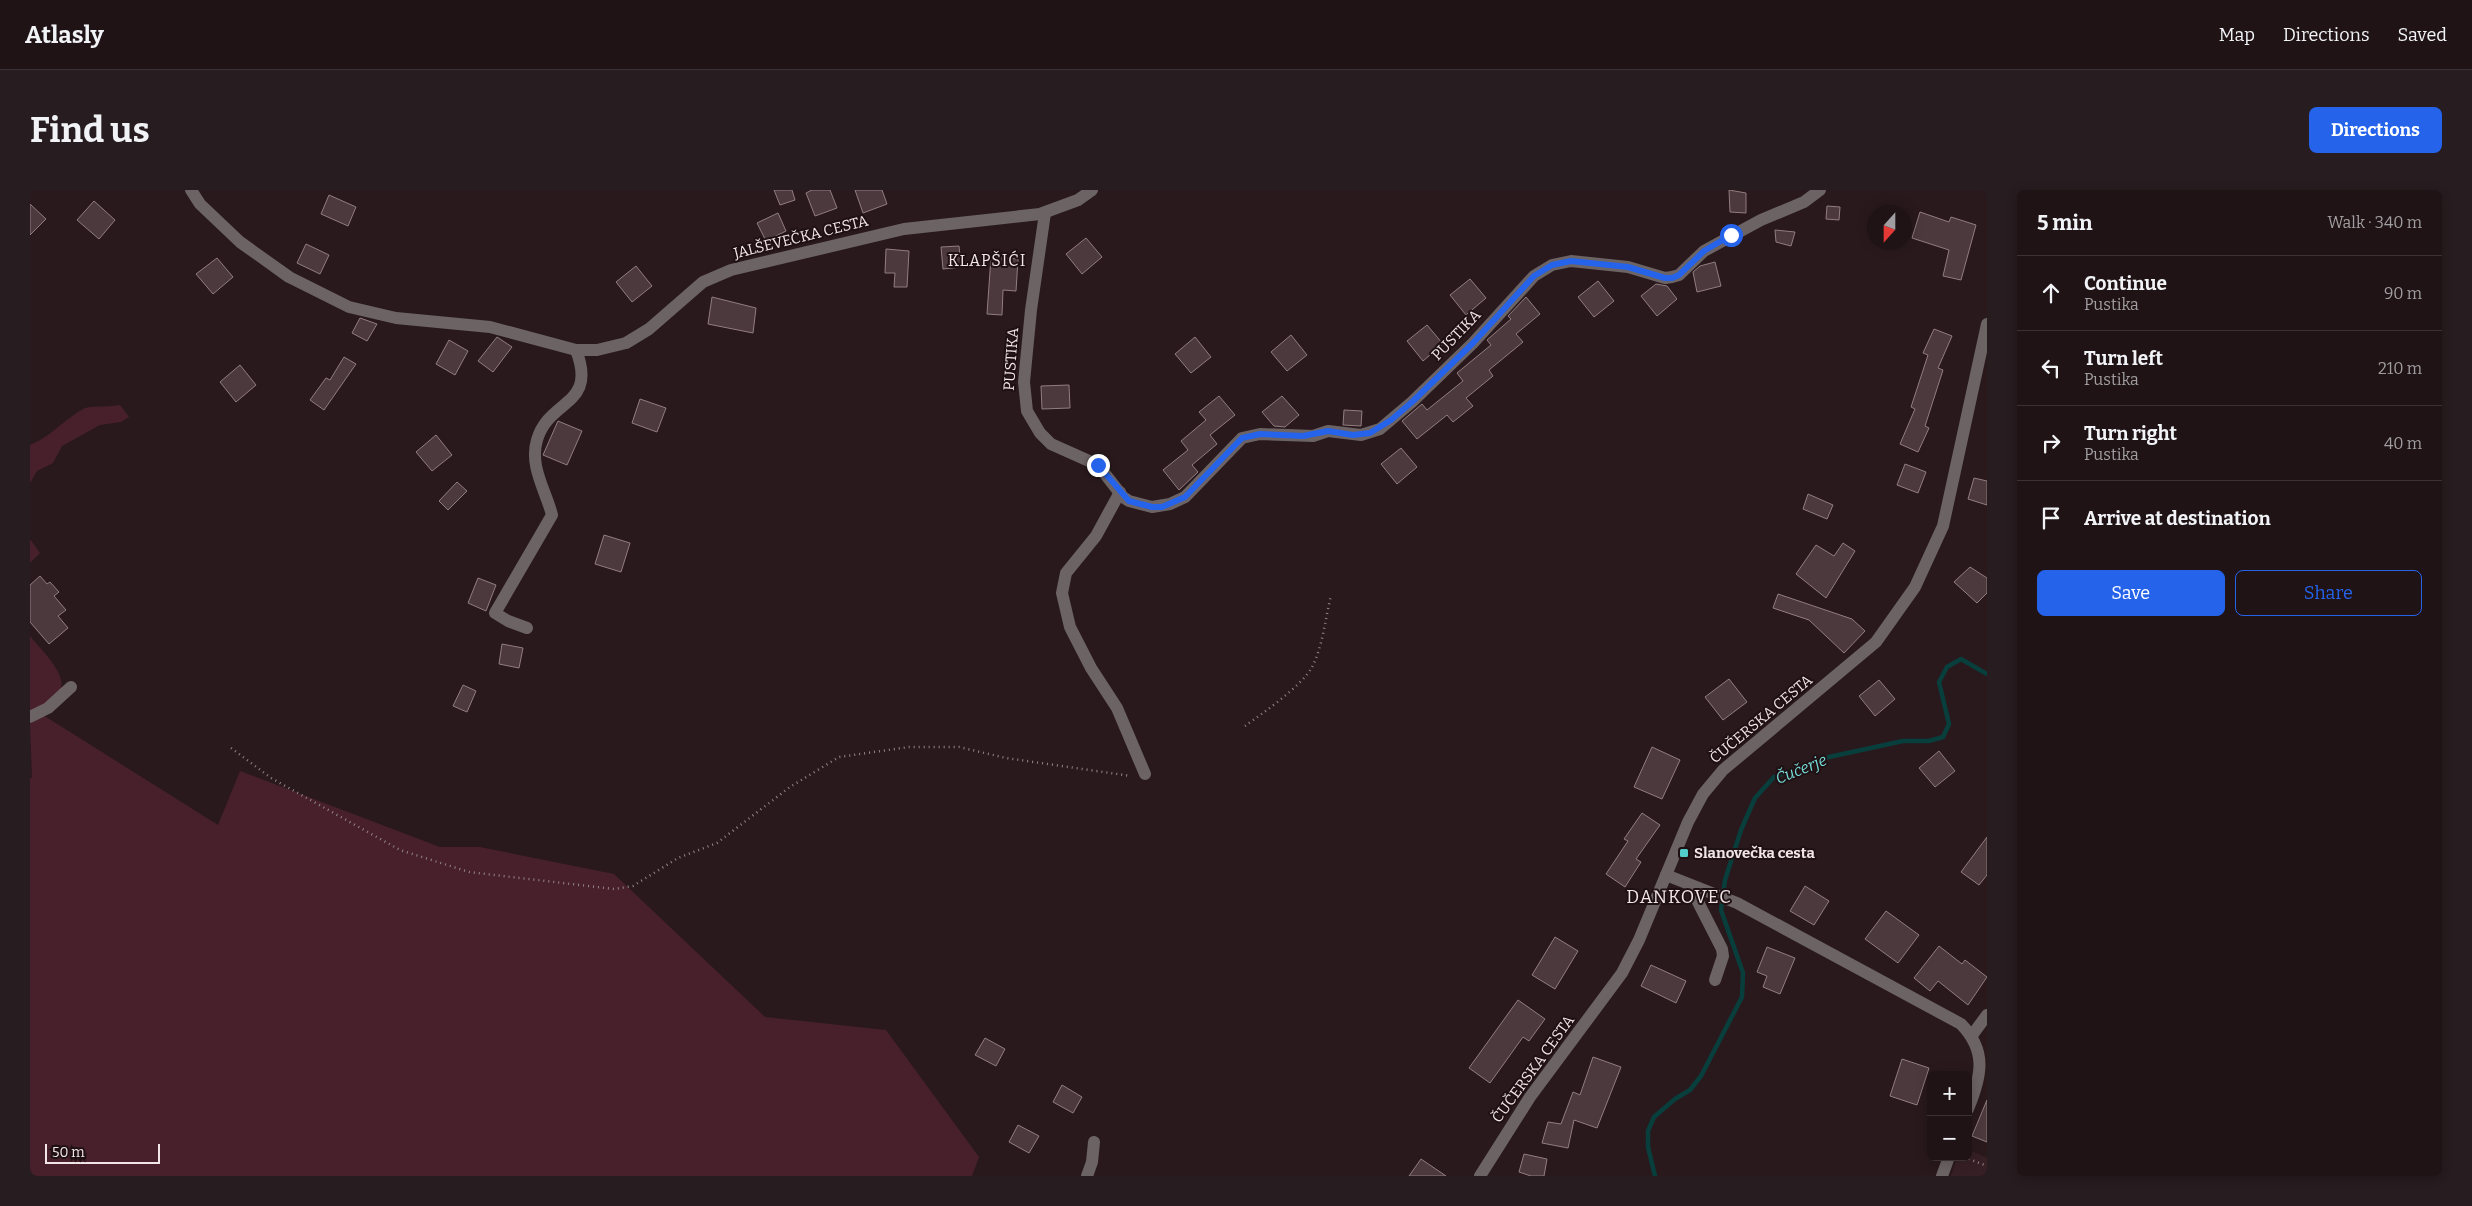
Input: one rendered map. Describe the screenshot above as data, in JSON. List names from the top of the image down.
{
  "streets": {
    "street": ["JALŠEVEČKA CESTA", "PUSTIKA", "ČUČERSKA CESTA"]
  },
  "crossings": [
    ["JALŠEVEČKA CESTA", "PUSTIKA"]
  ],
  "districts": ["KLAPŠIĆI", "DANKOVEC"],
  "water": ["Čučerje"],
  "places": {
    "transit": ["Slanovečka cesta"]
  },
  "scale_bar": "50 m",
  "north": "bottom",
  "page": {
    "header": "Atlasly",
    "nav": ["Map", "Directions", "Saved"],
    "buttons": [
      "Directions",
      ["Save", "Share"]
    ],
    "title": "Find us",
    "heading": ["5 min", "Walk · 340 m"],
    "list": [
      ["Continue", "Pustika", "90 m"],
      ["Turn left", "Pustika", "210 m"],
      ["Turn right", "Pustika", "40 m"],
      "Arrive at destination"
    ],
    "map_buttons": ["+", "−"],
    "scale": "50 m"
  }
}
